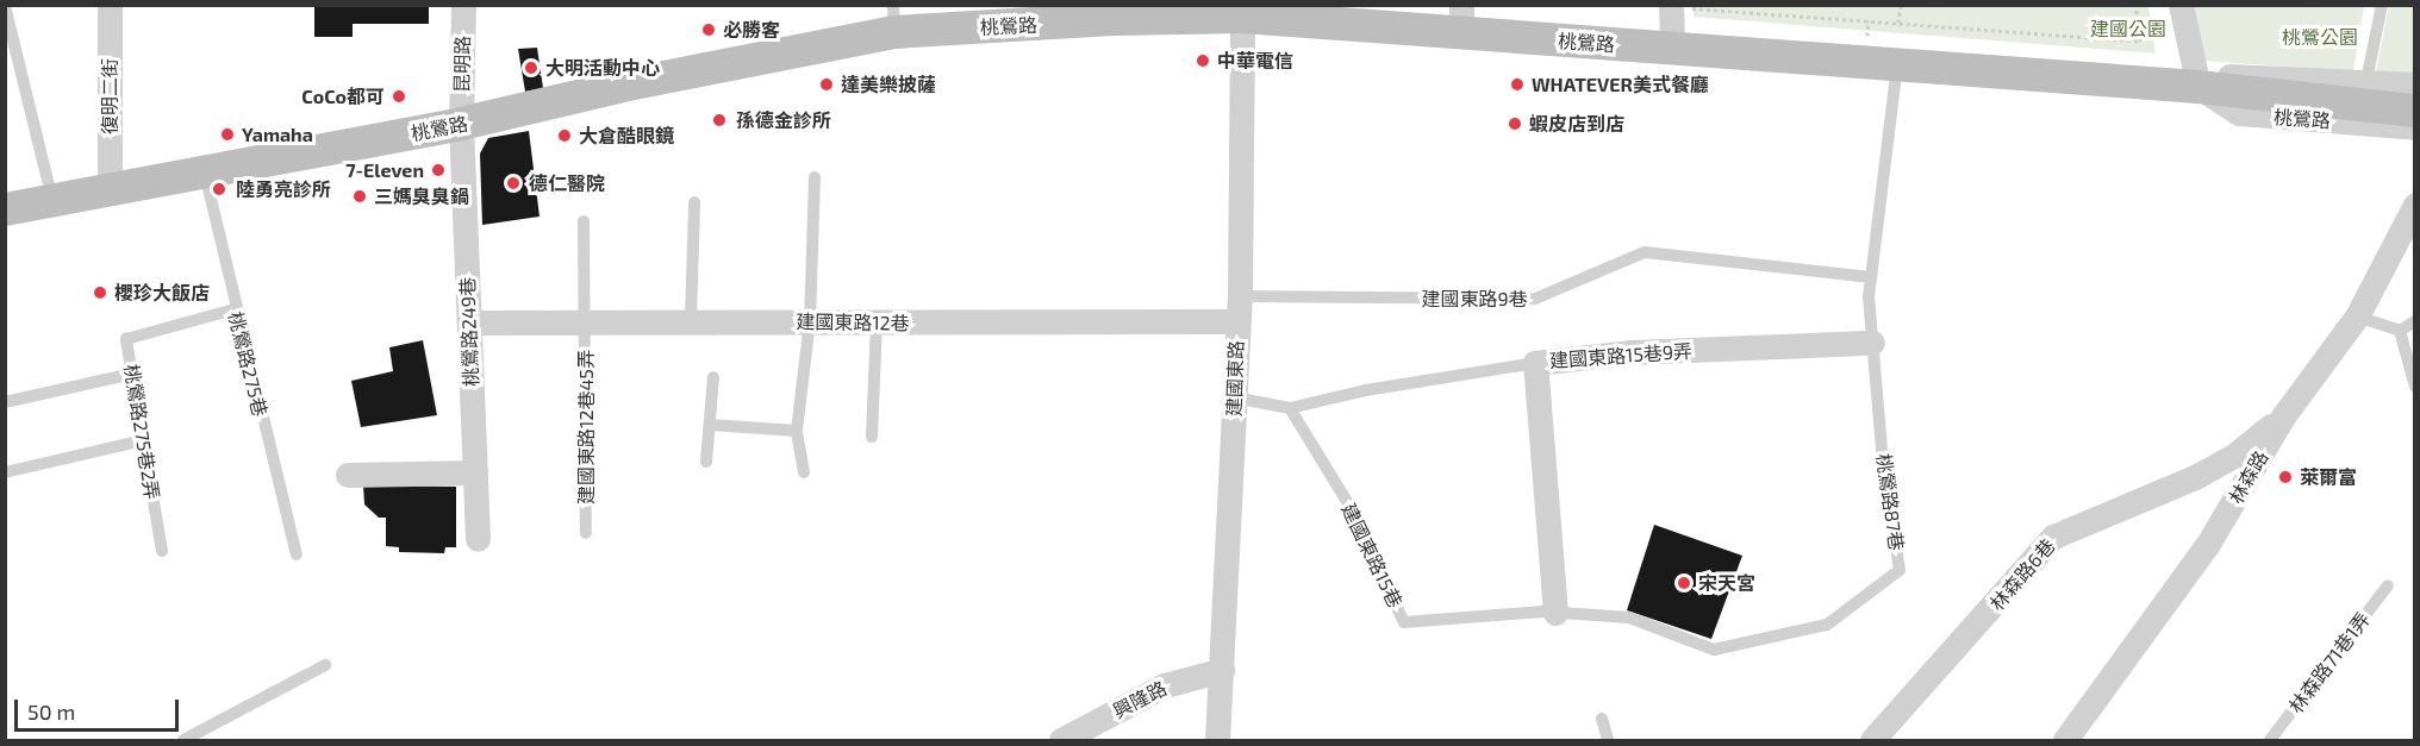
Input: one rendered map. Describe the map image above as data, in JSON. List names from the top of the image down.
{
  "streets": {
    "main road": ["桃鶯路"],
    "street": [
      "昆明路",
      "復明二街",
      "建國東路12巷",
      "桃鶯路249巷",
      "建國東路15巷9弄",
      "建國東路",
      "林森路",
      "林森路6巷",
      "興隆路"
    ],
    "lane": [
      "建國東路9巷",
      "桃鶯路275巷",
      "建國東路12巷45弄",
      "桃鶯路275巷2弄",
      "桃鶯路87巷",
      "建國東路15巷",
      "林森路71巷1弄"
    ]
  },
  "crossings": [
    ["桃鶯路", "昆明路"],
    ["桃鶯路", "復明二街"],
    ["桃鶯路", "桃鶯路249巷"],
    ["桃鶯路", "桃鶯路275巷"],
    ["桃鶯路", "建國東路"],
    ["桃鶯路", "桃鶯路87巷"],
    ["昆明路", "桃鶯路249巷"],
    ["建國東路9巷", "建國東路12巷"],
    ["建國東路9巷", "建國東路"],
    ["建國東路9巷", "桃鶯路87巷"],
    ["建國東路12巷", "桃鶯路249巷"],
    ["建國東路12巷", "建國東路"],
    ["建國東路12巷", "建國東路12巷45弄"],
    ["建國東路15巷9弄", "桃鶯路87巷"],
    ["建國東路15巷9弄", "建國東路15巷"],
    ["桃鶯路275巷", "桃鶯路275巷2弄"],
    ["建國東路", "興隆路"],
    ["林森路", "林森路6巷"],
    ["桃鶯路87巷", "建國東路15巷"]
  ],
  "parks": ["建國公園", "桃鶯公園"],
  "places": [
    "必勝客",
    "中華電信",
    "大明活動中心",
    "達美樂披薩",
    "WHATEVER美式餐廳",
    "CoCo都可",
    "孫德金診所",
    "蝦皮店到店",
    "Yamaha",
    "大倉酷眼鏡",
    "7-Eleven",
    "德仁醫院",
    "陸勇亮診所",
    "三媽臭臭鍋",
    "櫻珍大飯店",
    "萊爾富",
    "宋天宮"
  ],
  "scale_bar": "50 m"
}
